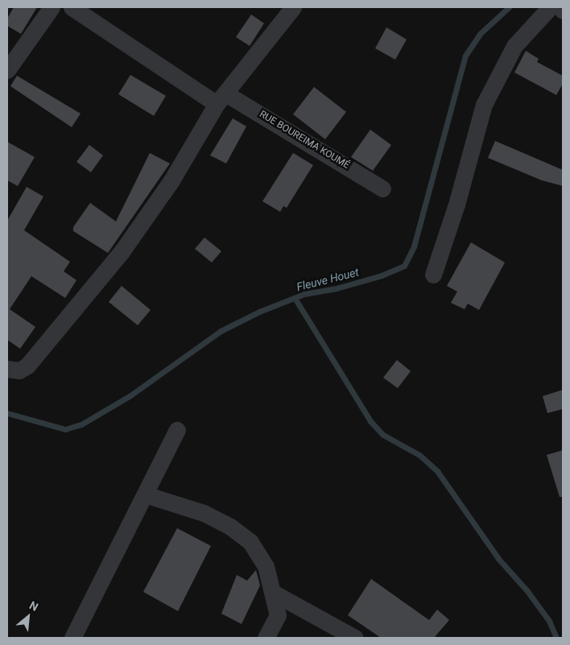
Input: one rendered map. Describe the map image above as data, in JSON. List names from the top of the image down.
{
  "streets": {
    "street": ["RUE BOUREIMA KOUMÉ"]
  },
  "water": ["Fleuve Houet"],
  "north": "top right"
}
